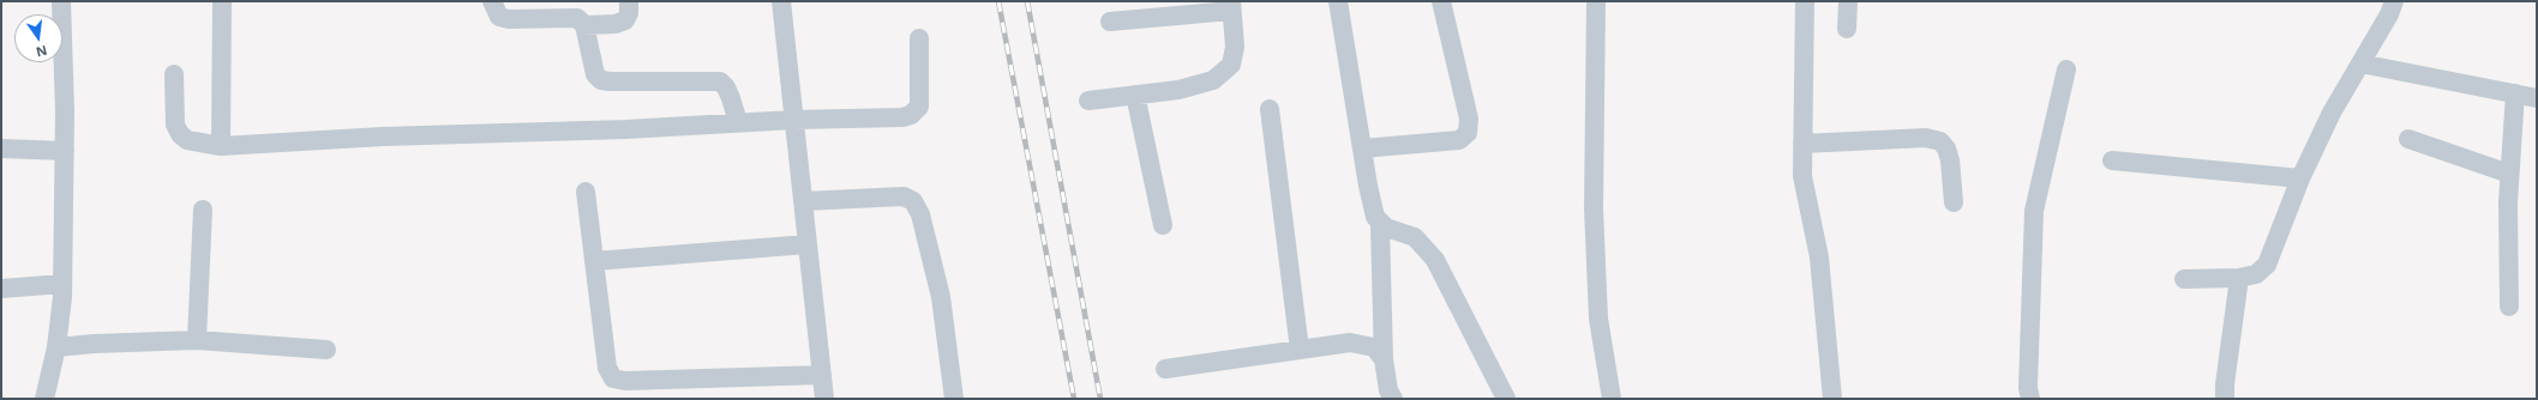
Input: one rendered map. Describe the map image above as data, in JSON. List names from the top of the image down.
{
  "north": "bottom"
}
